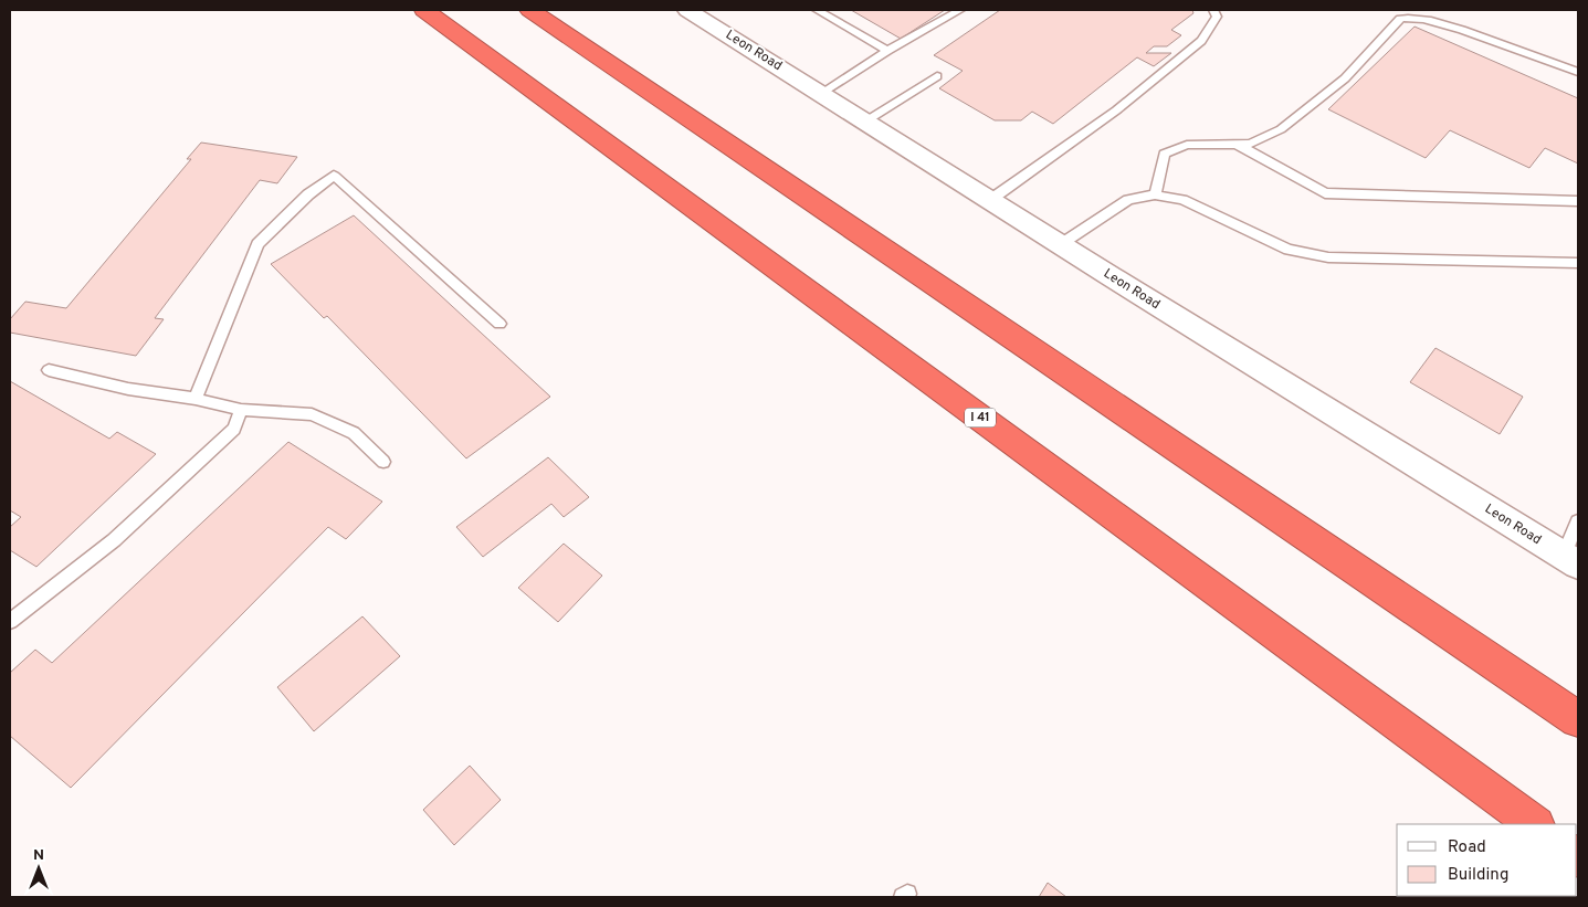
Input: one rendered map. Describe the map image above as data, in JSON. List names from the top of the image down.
{
  "streets": {
    "highway": ["I 41"],
    "street": ["Leon Road"]
  },
  "legend": ["Road", "Building"],
  "north": "top"
}
